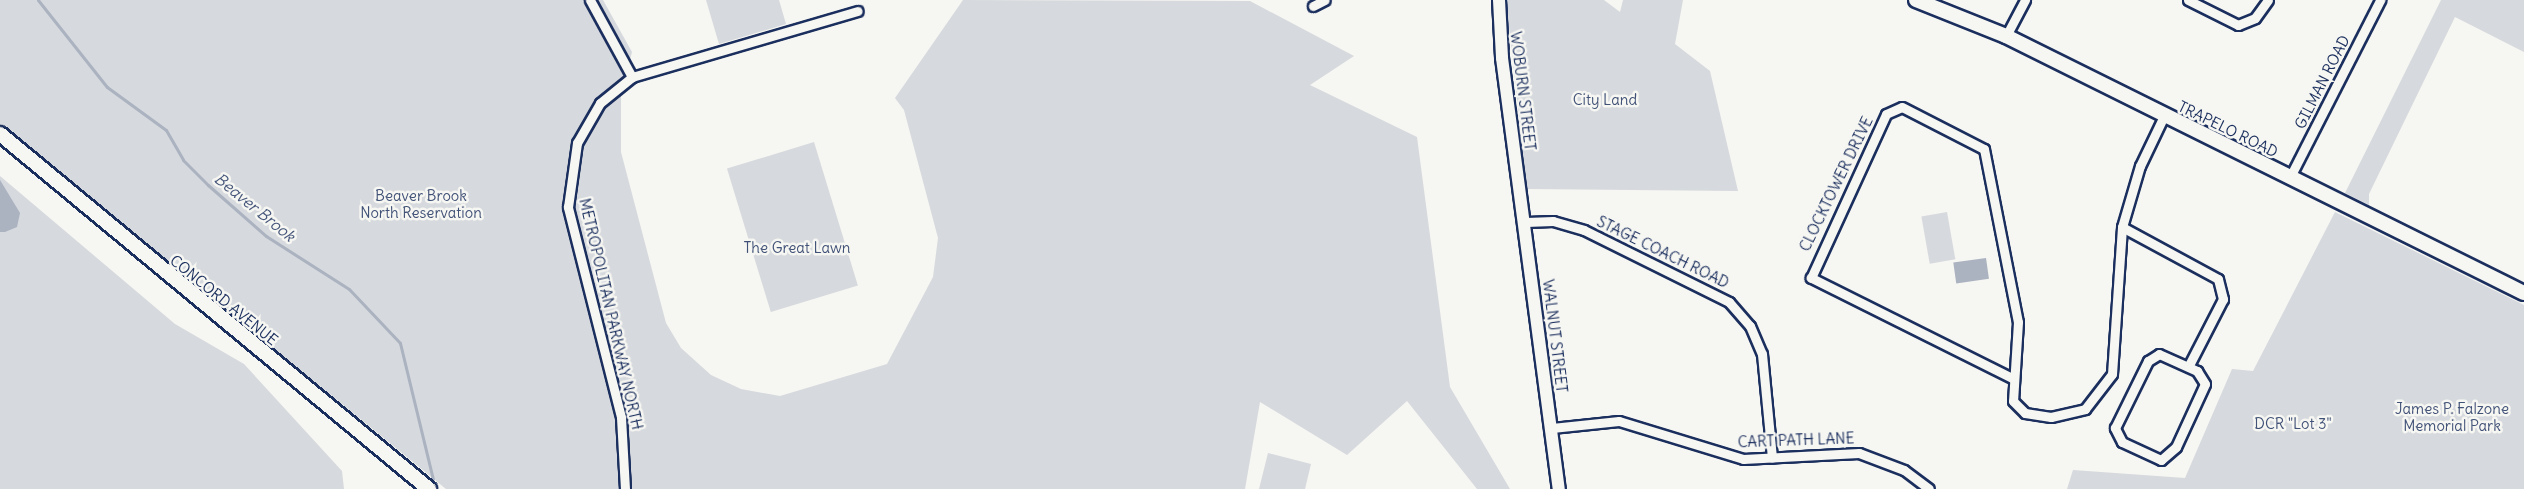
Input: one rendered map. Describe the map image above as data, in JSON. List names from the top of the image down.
{
  "streets": {
    "main road": ["TRAPELO ROAD", "CONCORD AVENUE"],
    "street": [
      "GILMAN ROAD",
      "WOBURN STREET",
      "CLOCKTOWER DRIVE",
      "STAGE COACH ROAD",
      "METROPOLITAN PARKWAY NORTH",
      "WALNUT STREET",
      "CART PATH LANE"
    ]
  },
  "crossings": [
    ["GILMAN ROAD", "TRAPELO ROAD"],
    ["WOBURN STREET", "WALNUT STREET"],
    ["TRAPELO ROAD", "CLOCKTOWER DRIVE"],
    ["STAGE COACH ROAD", "WALNUT STREET"],
    ["STAGE COACH ROAD", "CART PATH LANE"],
    ["WALNUT STREET", "CART PATH LANE"]
  ],
  "water": ["Beaver Brook"],
  "parks": [
    "City Land",
    "Beaver Brook North Reservation",
    "The Great Lawn",
    "James P. Falzone Memorial Park",
    "DCR \"Lot 3\""
  ]
}
